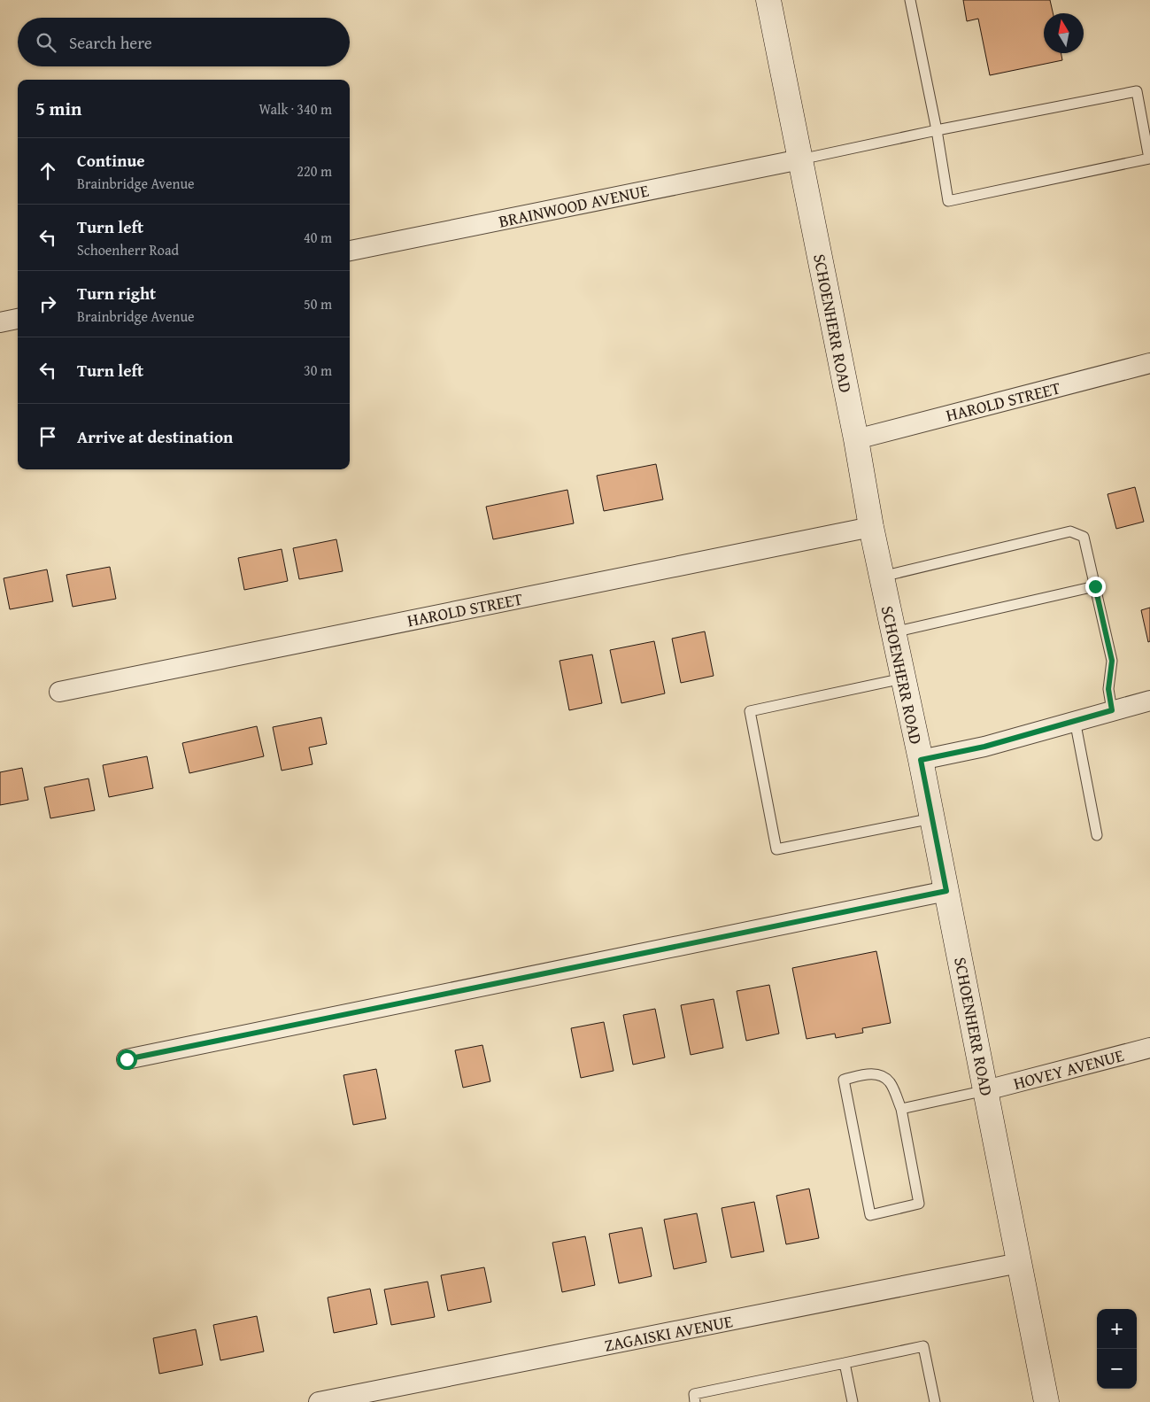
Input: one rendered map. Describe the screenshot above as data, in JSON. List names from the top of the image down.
{
  "streets": {
    "main road": ["SCHOENHERR ROAD"],
    "street": [
      "BRAINWOOD AVENUE",
      "HAROLD STREET",
      "HOVEY AVENUE",
      "ZAGAISKI AVENUE"
    ]
  },
  "crossings": [
    ["BRAINWOOD AVENUE", "SCHOENHERR ROAD"],
    ["SCHOENHERR ROAD", "HAROLD STREET"],
    ["SCHOENHERR ROAD", "HOVEY AVENUE"],
    ["SCHOENHERR ROAD", "ZAGAISKI AVENUE"]
  ],
  "north": "top",
  "page": {
    "search": "Search here",
    "heading": ["5 min", "Walk · 340 m"],
    "list": [
      ["Continue", "Brainbridge Avenue", "220 m"],
      ["Turn left", "Schoenherr Road", "40 m"],
      ["Turn right", "Brainbridge Avenue", "50 m"],
      ["Turn left", "30 m"],
      "Arrive at destination"
    ],
    "map_buttons": ["+", "−"]
  }
}
